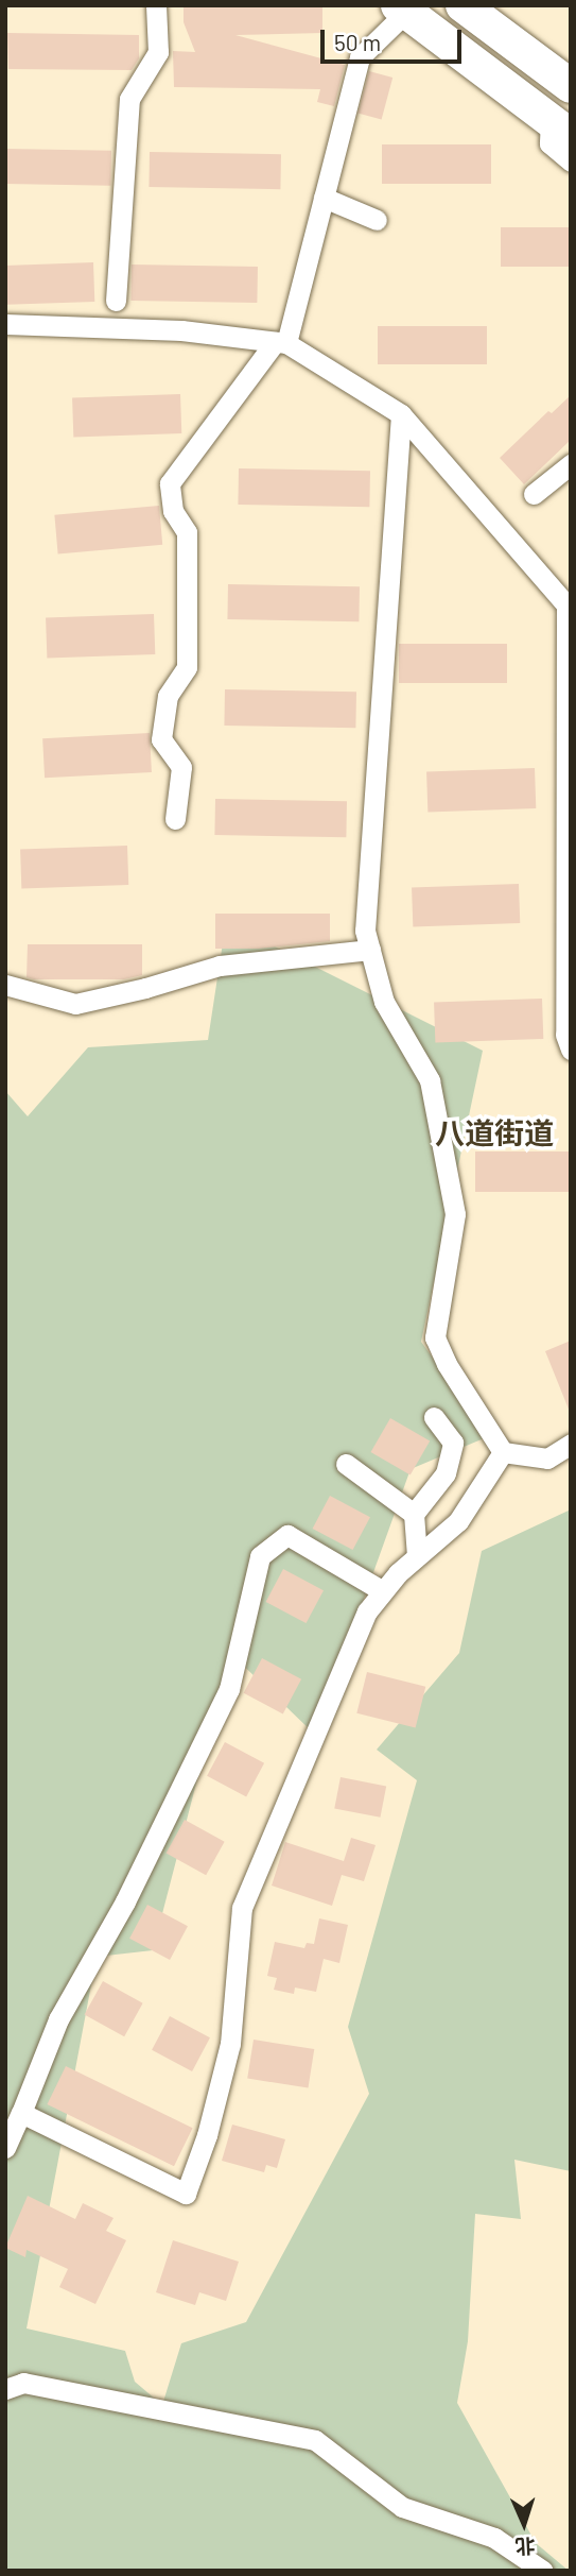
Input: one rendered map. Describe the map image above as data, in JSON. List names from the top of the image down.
{
  "districts": ["八道街道"],
  "scale_bar": "50 m",
  "north": "bottom"
}
